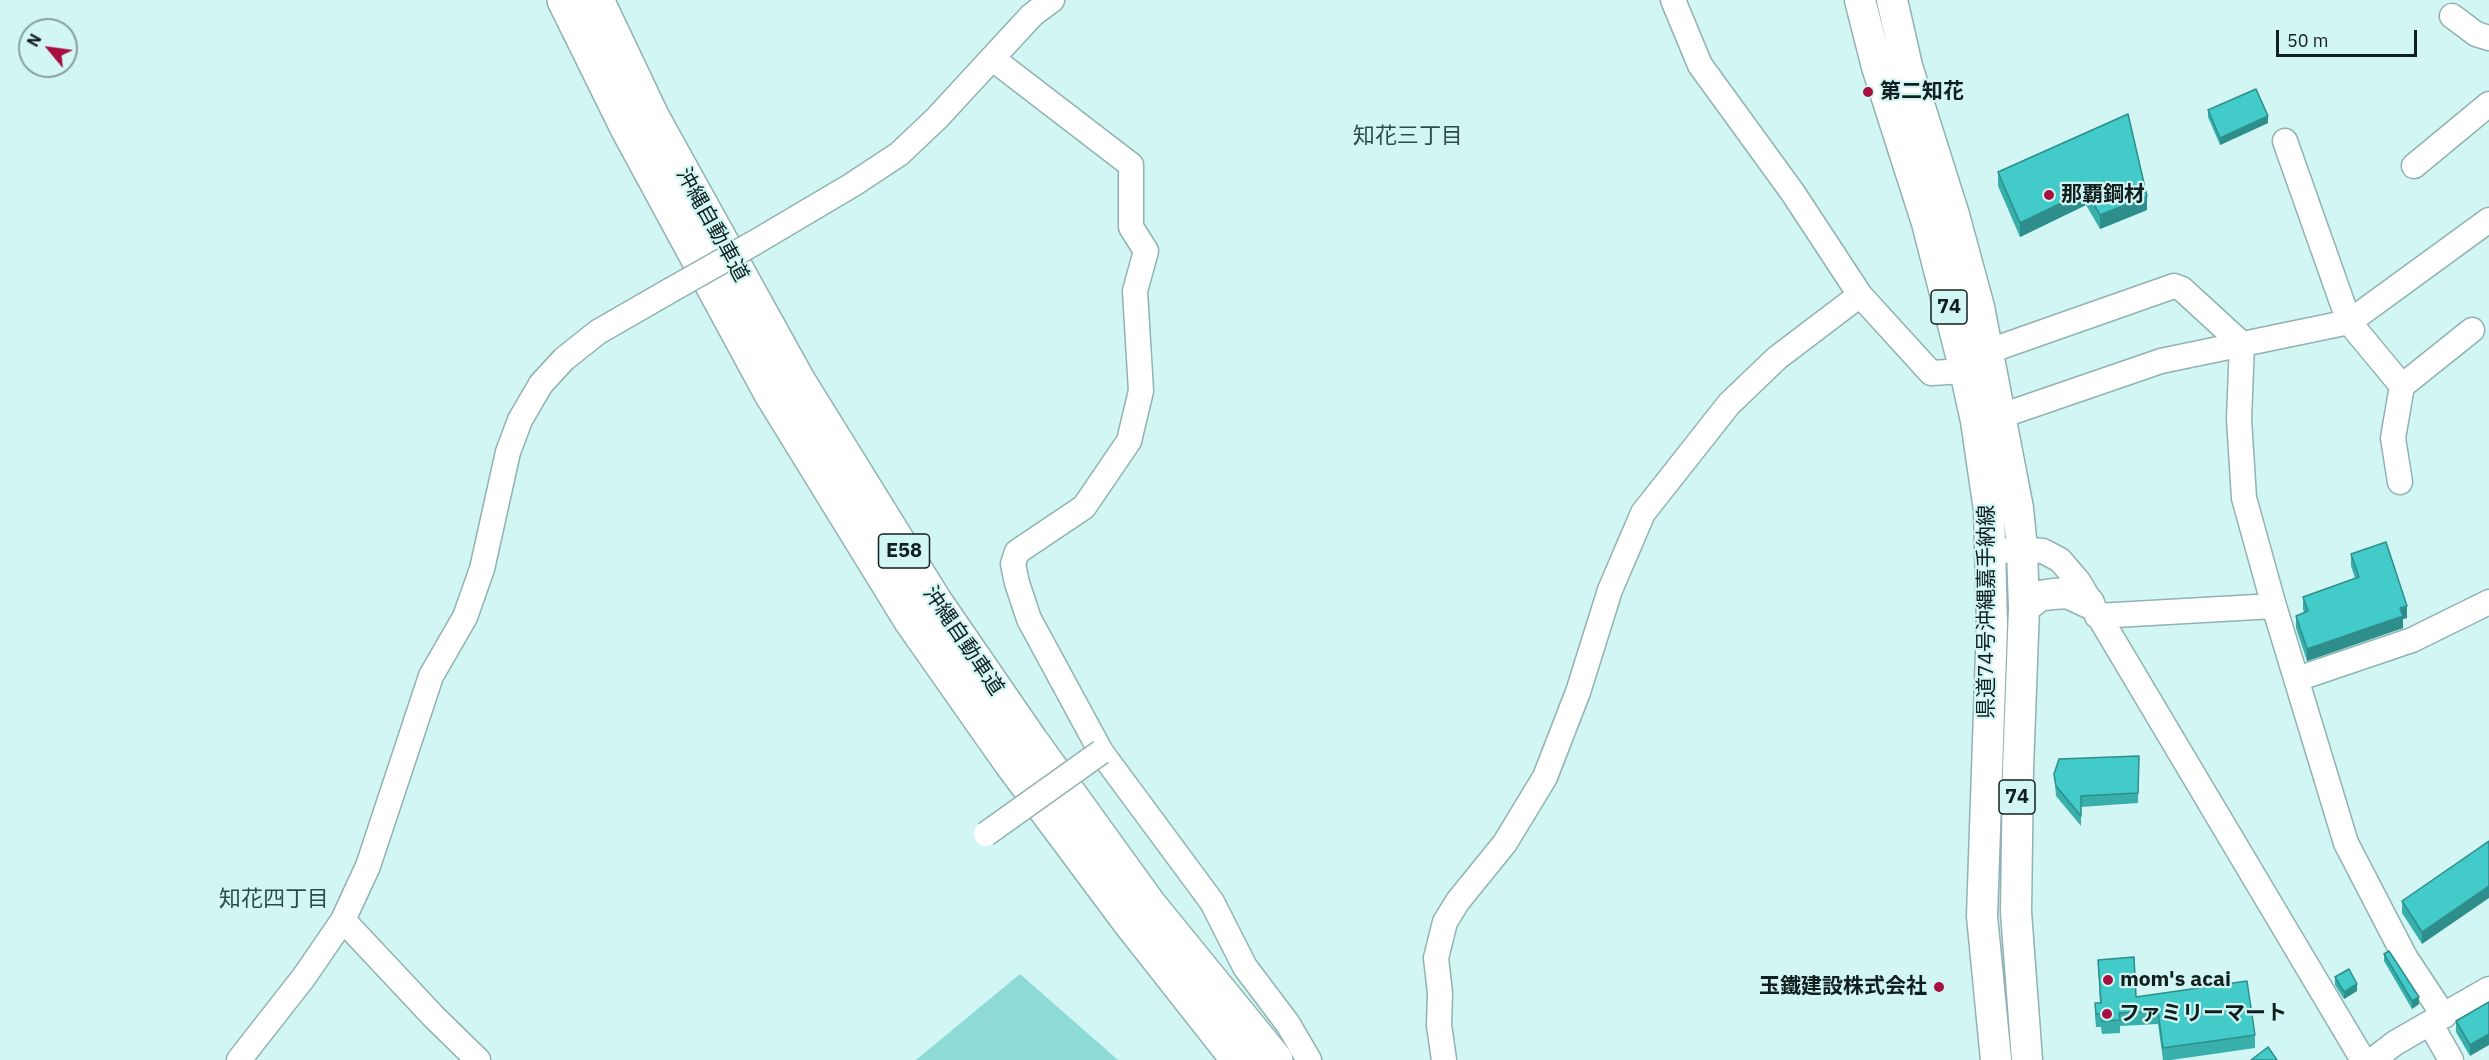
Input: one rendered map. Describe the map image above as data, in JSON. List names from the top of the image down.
{
  "streets": {
    "highway": ["沖縄自動車道", "E58"],
    "main road": ["74", "県道74号沖縄嘉手納線"]
  },
  "districts": ["知花三丁目", "知花四丁目"],
  "places": [
    "第二知花",
    "那覇鋼材",
    "mom's acai",
    "玉鐵建設株式会社",
    "ファミリーマート"
  ],
  "scale_bar": "50 m",
  "north": "top left"
}
